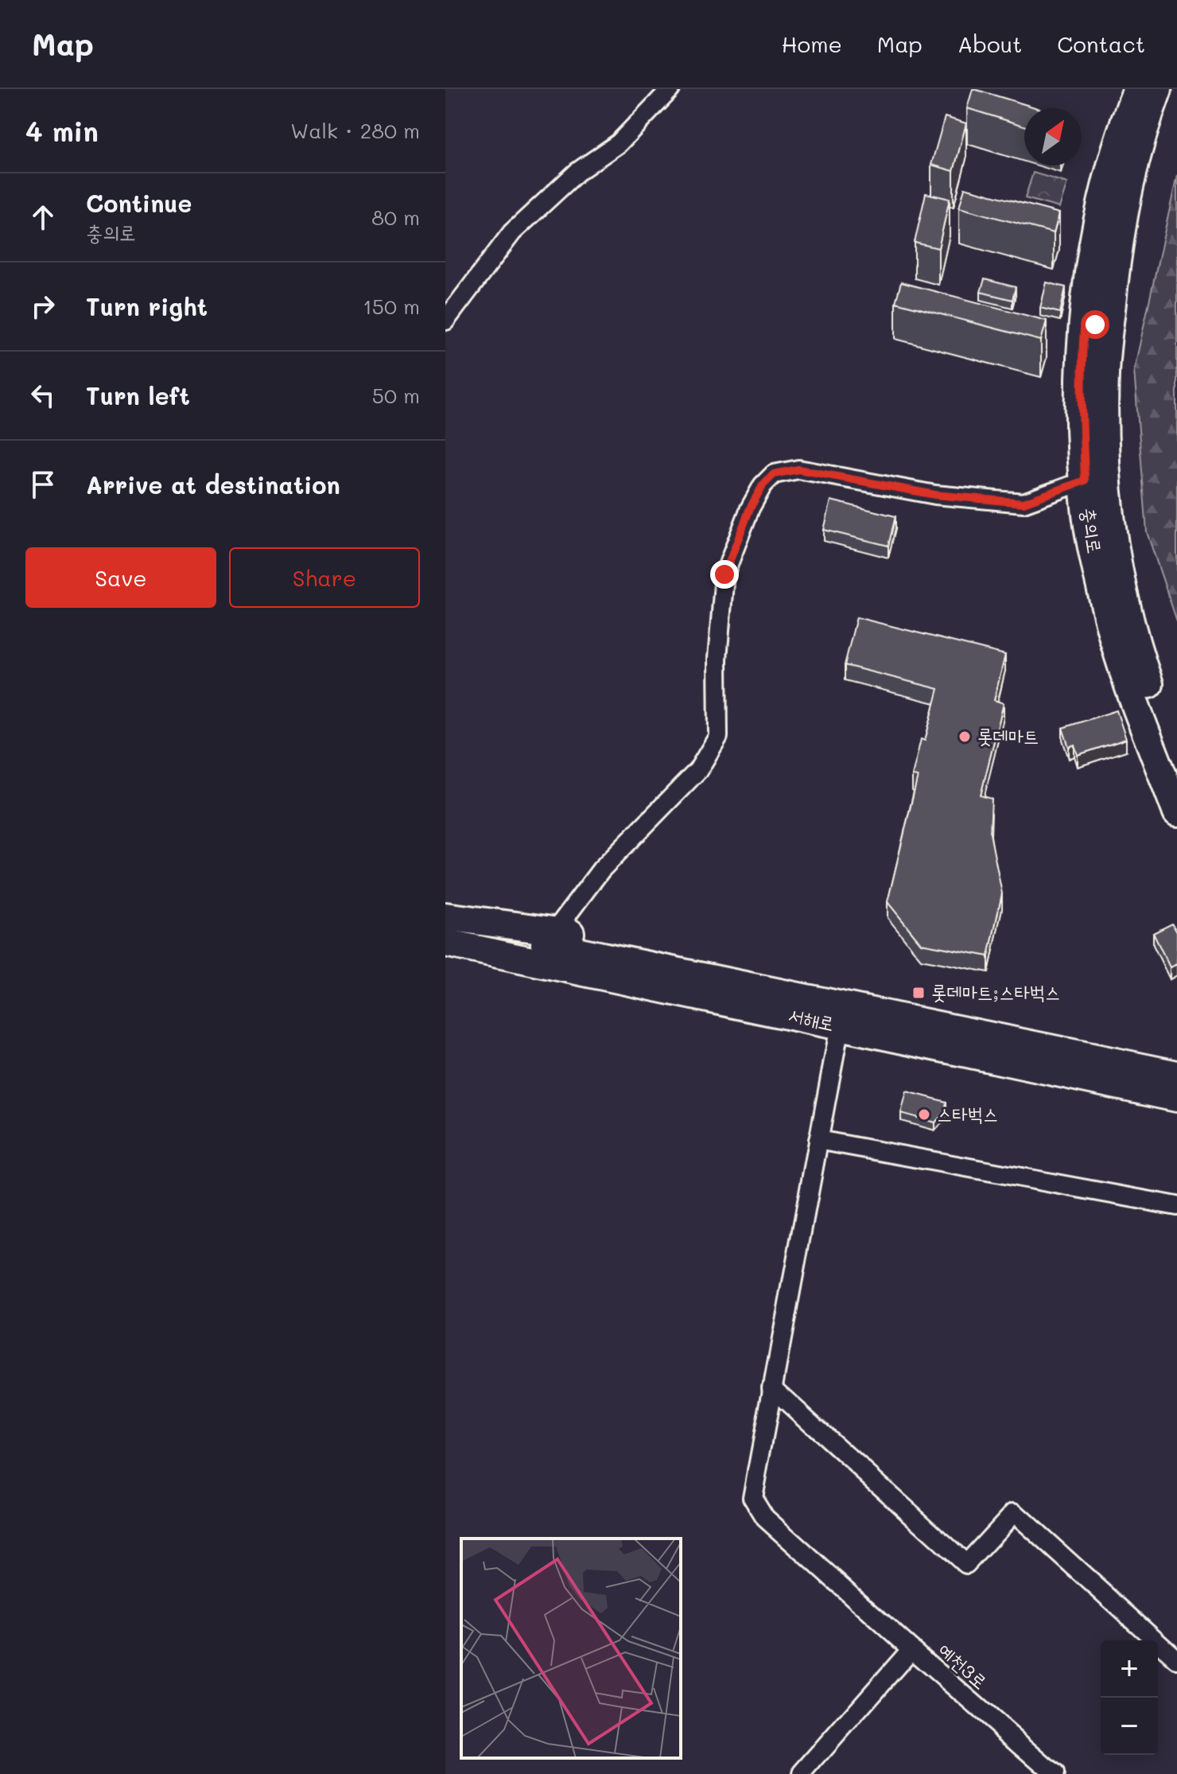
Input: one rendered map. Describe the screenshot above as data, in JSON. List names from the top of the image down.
{
  "streets": {
    "main road": ["충의로", "서해로"],
    "street": ["예천3로"]
  },
  "places": {
    "other": ["롯데마트", "스타벅스"],
    "transit": ["롯데마트;스타벅스"]
  },
  "north": "top right",
  "page": {
    "header": "Map",
    "nav": [
      "Home",
      "Map",
      "About",
      "Contact"
    ],
    "heading": ["4 min", "Walk · 280 m"],
    "list": [
      ["Continue", "충의로", "80 m"],
      ["Turn right", "150 m"],
      ["Turn left", "50 m"],
      "Arrive at destination"
    ],
    "buttons": ["Save", "Share"],
    "map_buttons": ["+", "−"]
  }
}
